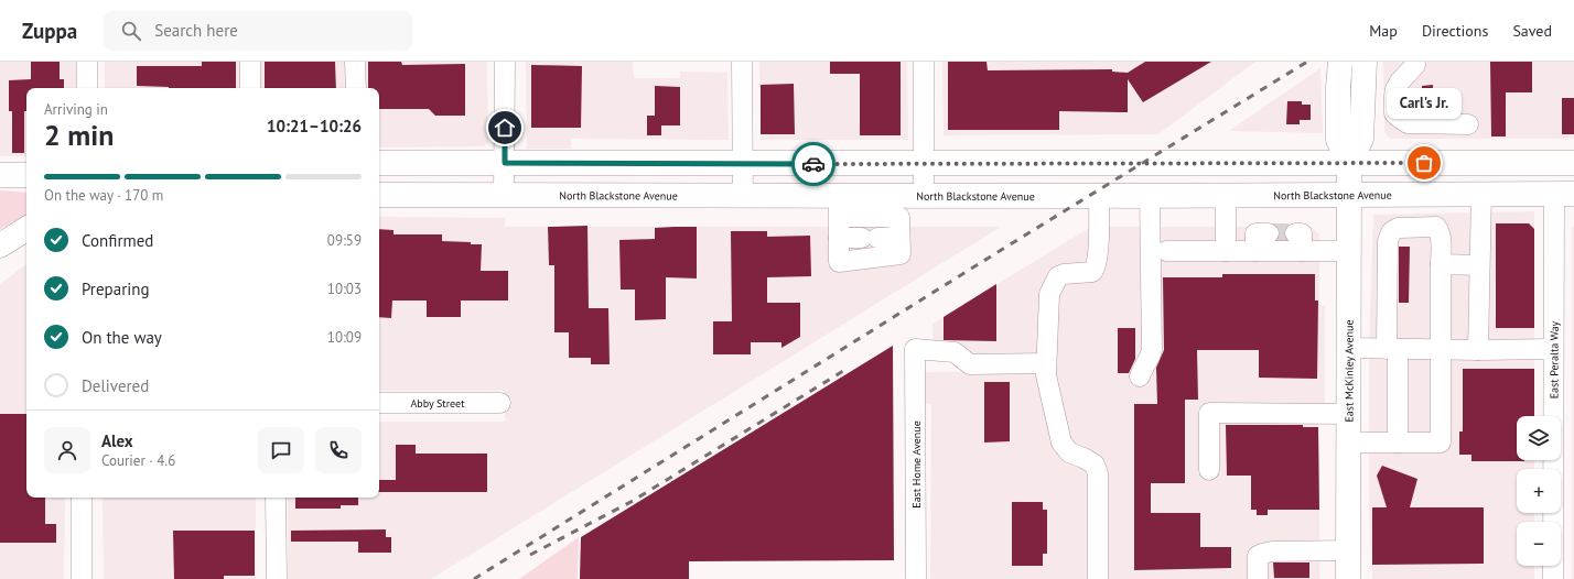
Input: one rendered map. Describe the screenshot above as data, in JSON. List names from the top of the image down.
{
  "streets": {
    "main road": ["North Blackstone Avenue", "East McKinley Avenue"],
    "street": ["East Peralta Way", "Abby Street", "East Home Avenue"]
  },
  "crossings": [
    ["North Blackstone Avenue", "East Peralta Way"],
    ["North Blackstone Avenue", "East McKinley Avenue"]
  ],
  "places": ["Carl's Jr."],
  "page": {
    "header": "Zuppa",
    "search": "Search here",
    "nav": ["Map", "Directions", "Saved"],
    "bubble": "Carl's Jr.",
    "heading": ["2 min", "Arriving in", "10:21–10:26"],
    "panel": ["Alex", "Courier · 4.6"],
    "bar": "On the way · 170 m",
    "list": [
      ["Confirmed", "09:59"],
      ["Preparing", "10:03"],
      ["On the way", "10:09"],
      "Delivered"
    ],
    "map_buttons": ["+", "−"]
  }
}
